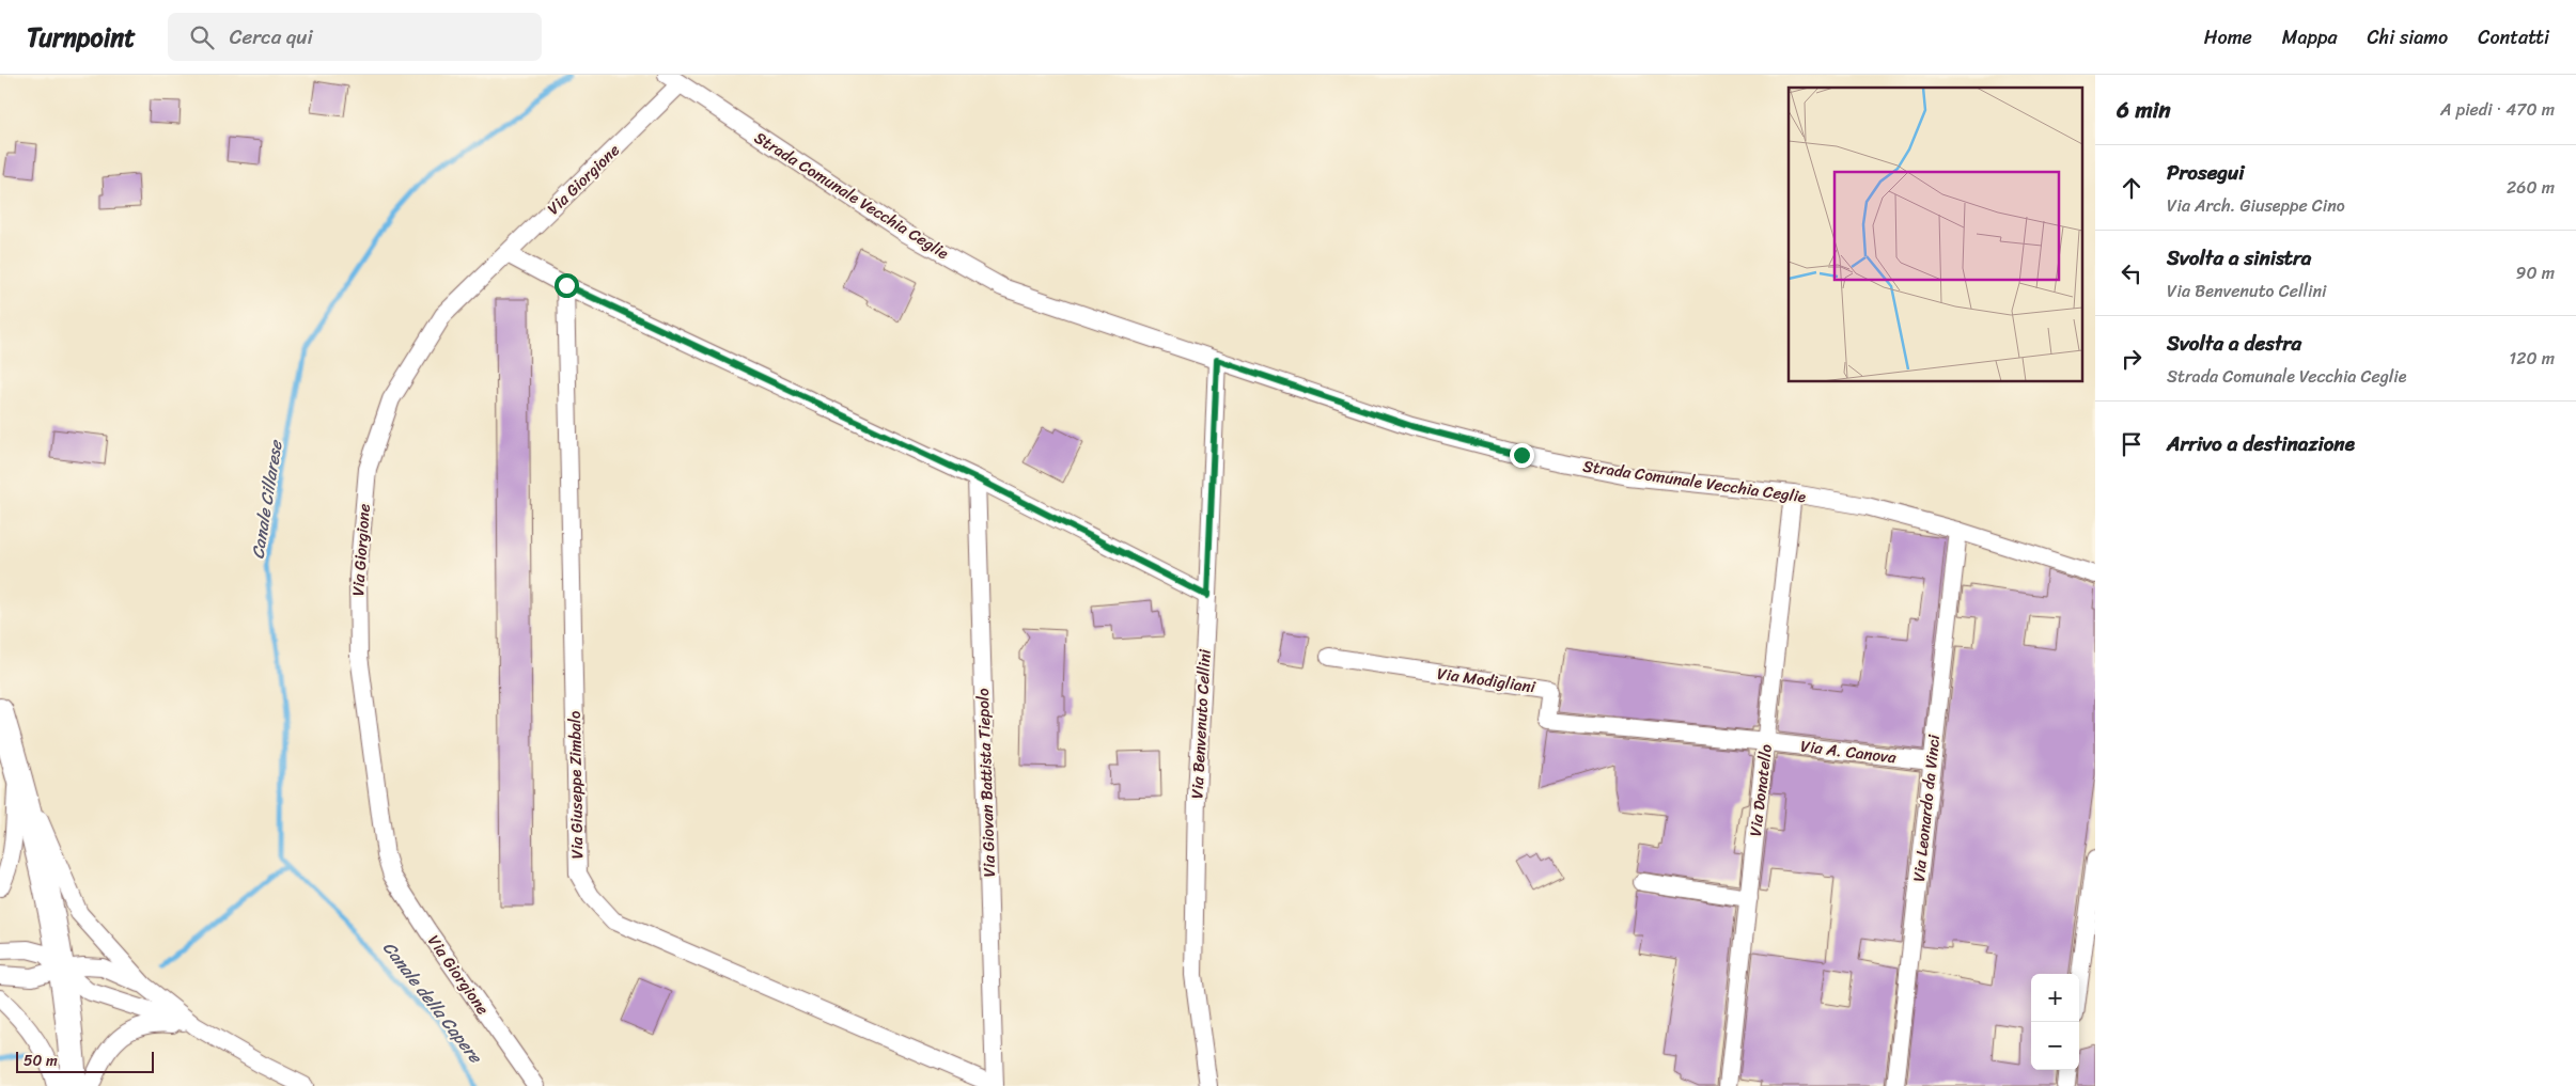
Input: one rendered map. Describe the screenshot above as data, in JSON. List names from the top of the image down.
{
  "streets": {
    "street": [
      "Via Giorgione",
      "Strada Comunale Vecchia Ceglie",
      "Via Modigliani",
      "Via Benvenuto Cellini",
      "Via A. Canova",
      "Via Giovan Battista Tiepolo",
      "Via Giuseppe Zimbalo",
      "Via Donatello",
      "Via Leonardo da Vinci"
    ]
  },
  "crossings": [
    ["Via Giorgione", "Strada Comunale Vecchia Ceglie"],
    ["Strada Comunale Vecchia Ceglie", "Via Benvenuto Cellini"],
    ["Strada Comunale Vecchia Ceglie", "Via Donatello"],
    ["Strada Comunale Vecchia Ceglie", "Via Leonardo da Vinci"],
    ["Via Modigliani", "Via A. Canova"],
    ["Via Modigliani", "Via Donatello"],
    ["Via A. Canova", "Via Donatello"],
    ["Via A. Canova", "Via Leonardo da Vinci"],
    ["Via Giovan Battista Tiepolo", "Via Giuseppe Zimbalo"]
  ],
  "water": ["Canale Cillarese", "Canale della Capere"],
  "scale_bar": "50 m",
  "page": {
    "header": "Turnpoint",
    "search": "Cerca qui",
    "nav": [
      "Home",
      "Mappa",
      "Chi siamo",
      "Contatti"
    ],
    "heading": ["6 min", "A piedi · 470 m"],
    "list": [
      ["Prosegui", "Via Arch. Giuseppe Cino", "260 m"],
      ["Svolta a sinistra", "Via Benvenuto Cellini", "90 m"],
      ["Svolta a destra", "Strada Comunale Vecchia Ceglie", "120 m"],
      "Arrivo a destinazione"
    ],
    "map_buttons": ["+", "−"],
    "scale": "50 m"
  }
}
